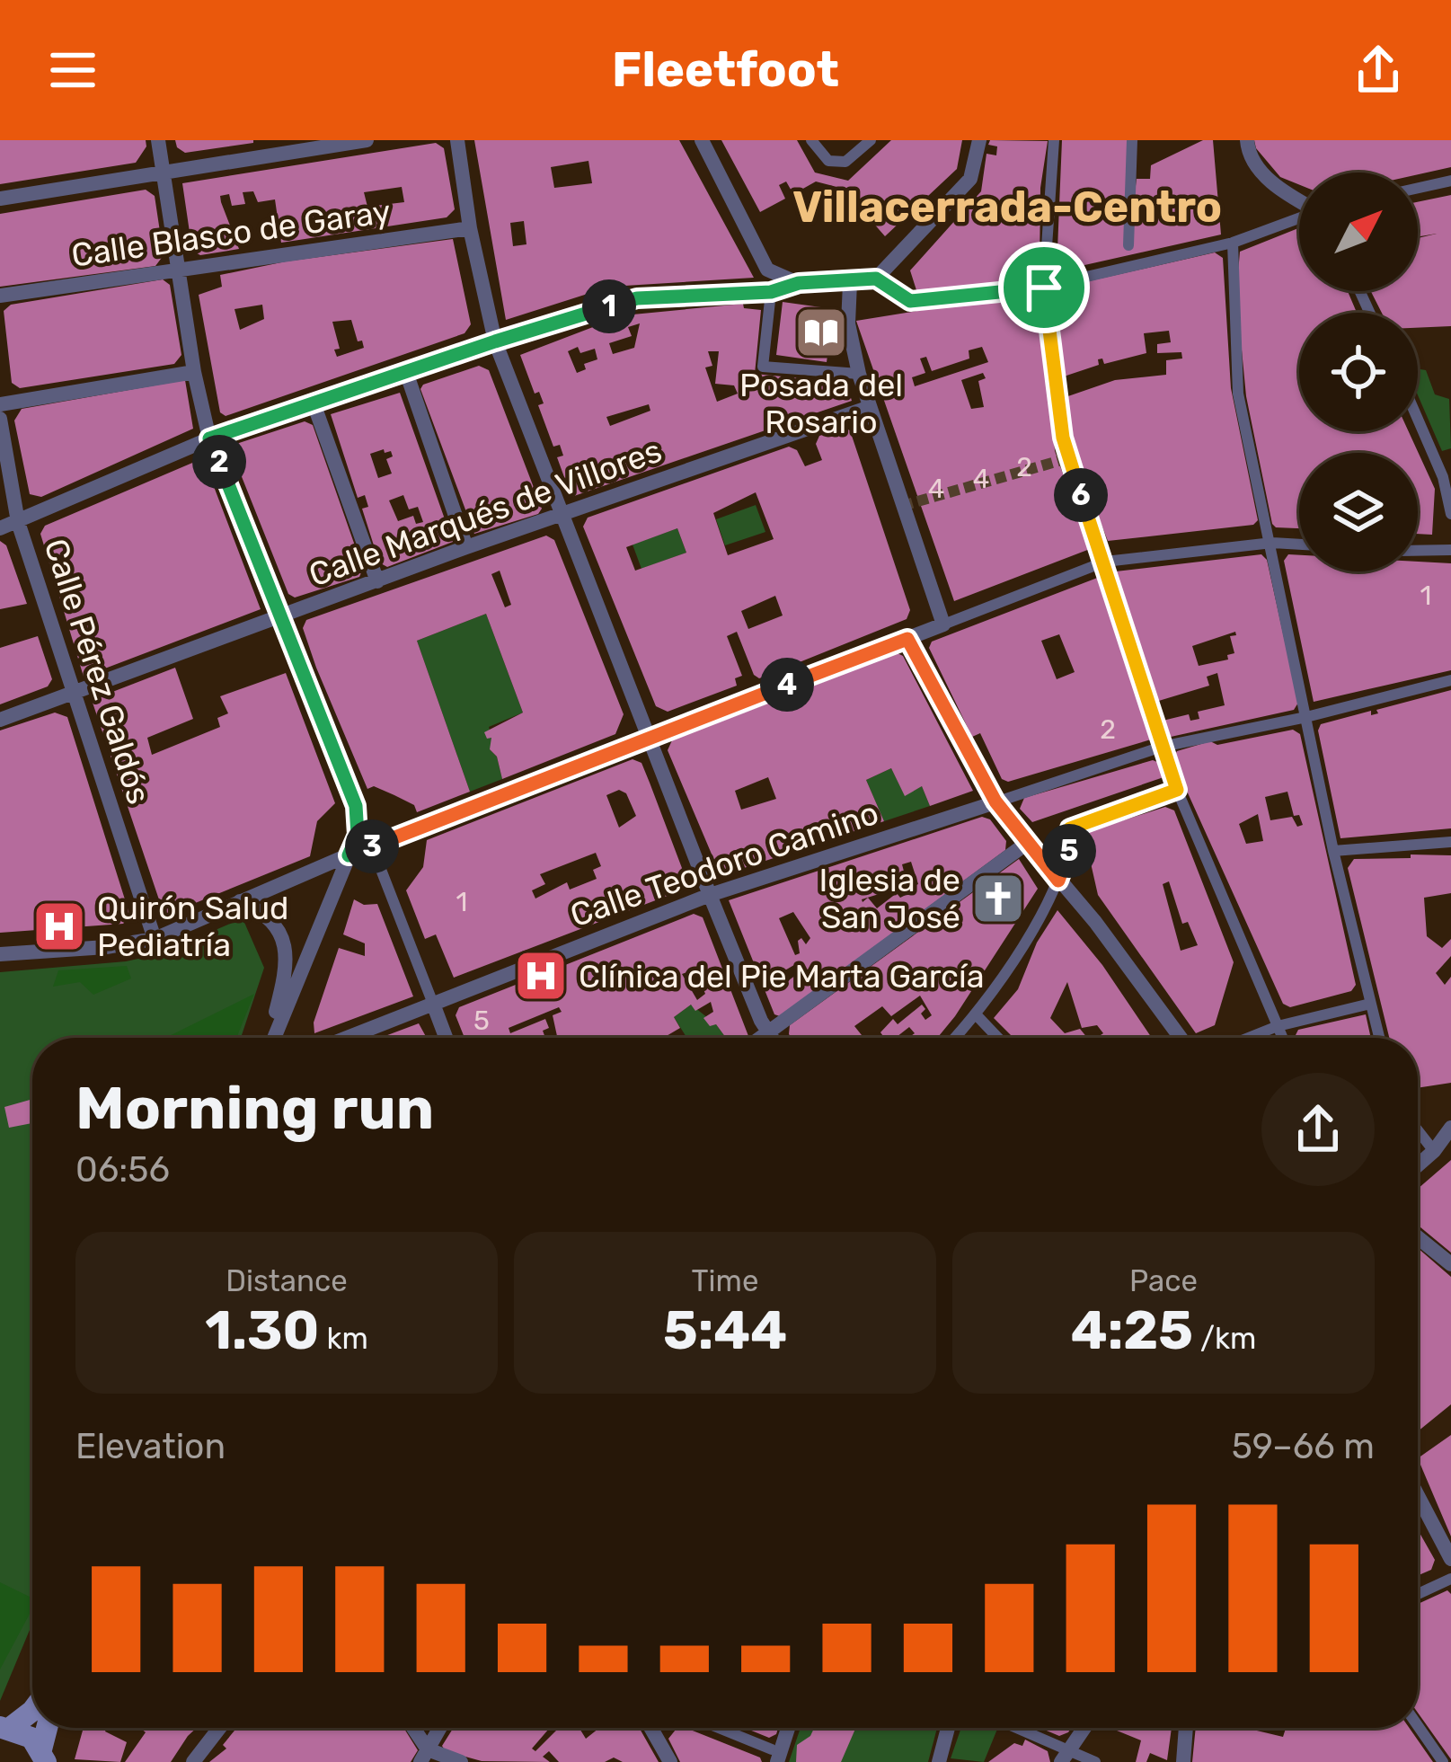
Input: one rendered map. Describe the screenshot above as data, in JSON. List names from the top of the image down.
{
  "streets": {
    "street": [
      "Calle Blasco de Garay",
      "Calle Marqués de Villores",
      "Calle Pérez Galdós",
      "Calle Teodoro Camino"
    ]
  },
  "crossings": [
    ["Calle Marqués de Villores", "Calle Pérez Galdós"]
  ],
  "districts": ["Villacerrada-Centro"],
  "places": {
    "library": ["Posada del Rosario"],
    "church": ["Iglesia de San José"],
    "hospital": ["Quirón Salud Pediatría", "Clínica del Pie Marta García"]
  },
  "house_numbers": [
    "2",
    "4",
    "4",
    "1",
    "2",
    "1",
    "5"
  ],
  "north": "top right",
  "page": {
    "header": "Fleetfoot",
    "pins": [
      "1",
      "2",
      "6",
      "4",
      "3",
      "5"
    ],
    "heading": ["Morning run", "06:56"],
    "stats": [
      ["Distance", "1.30 km"],
      ["Time", "5:44"],
      ["Pace", "4:25 /km"]
    ],
    "chart": ["Elevation", "59–66 m"]
  }
}
